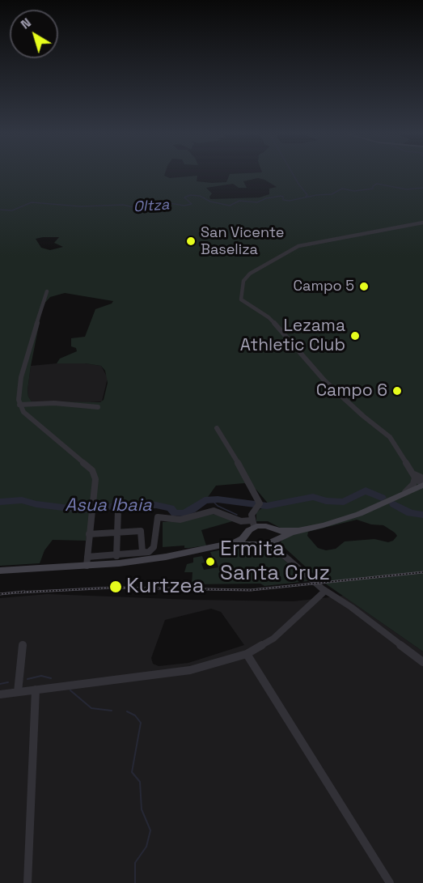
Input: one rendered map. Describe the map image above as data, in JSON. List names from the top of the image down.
{
  "water": ["Oltza", "Asua Ibaia"],
  "places": [
    "San Vicente Baseliza",
    "Campo 5",
    "Lezama Athletic Club",
    "Campo 6",
    "Ermita Santa Cruz",
    "Kurtzea"
  ],
  "north": "top left"
}
